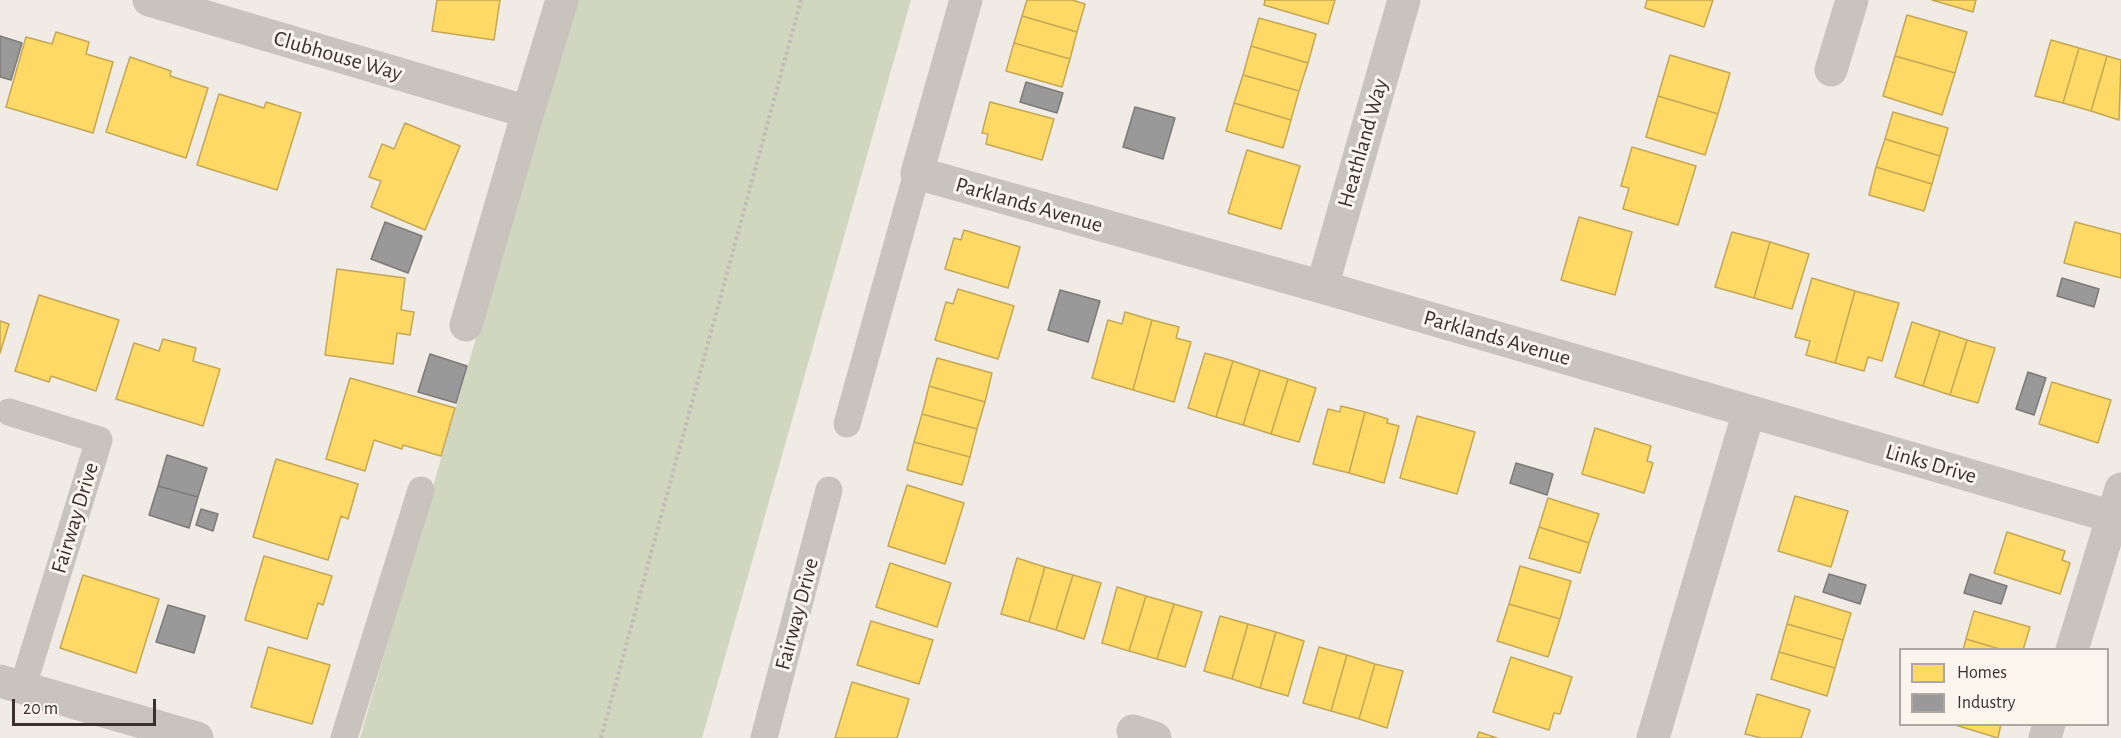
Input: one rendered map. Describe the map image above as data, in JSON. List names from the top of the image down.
{
  "streets": {
    "street": [
      "Clubhouse Way",
      "Heathland Way",
      "Parklands Avenue",
      "Links Drive",
      "Fairway Drive"
    ]
  },
  "crossings": [
    ["Heathland Way", "Parklands Avenue"],
    ["Parklands Avenue", "Links Drive"]
  ],
  "legend": ["Homes", "Industry"],
  "scale_bar": "20 m"
}
